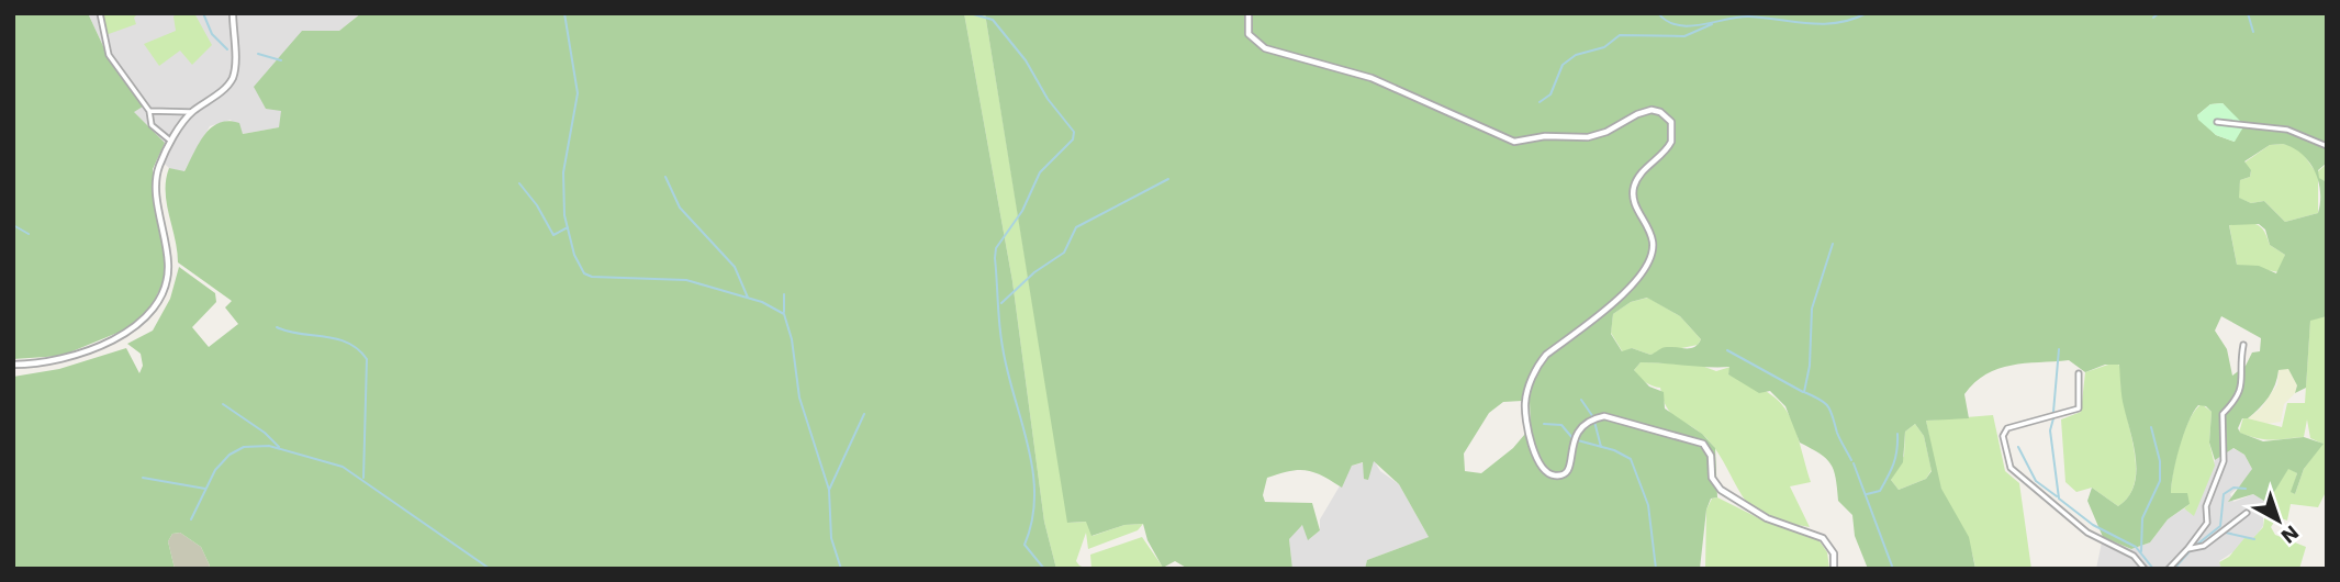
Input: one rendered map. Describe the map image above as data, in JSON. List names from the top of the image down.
{
  "north": "bottom right"
}
